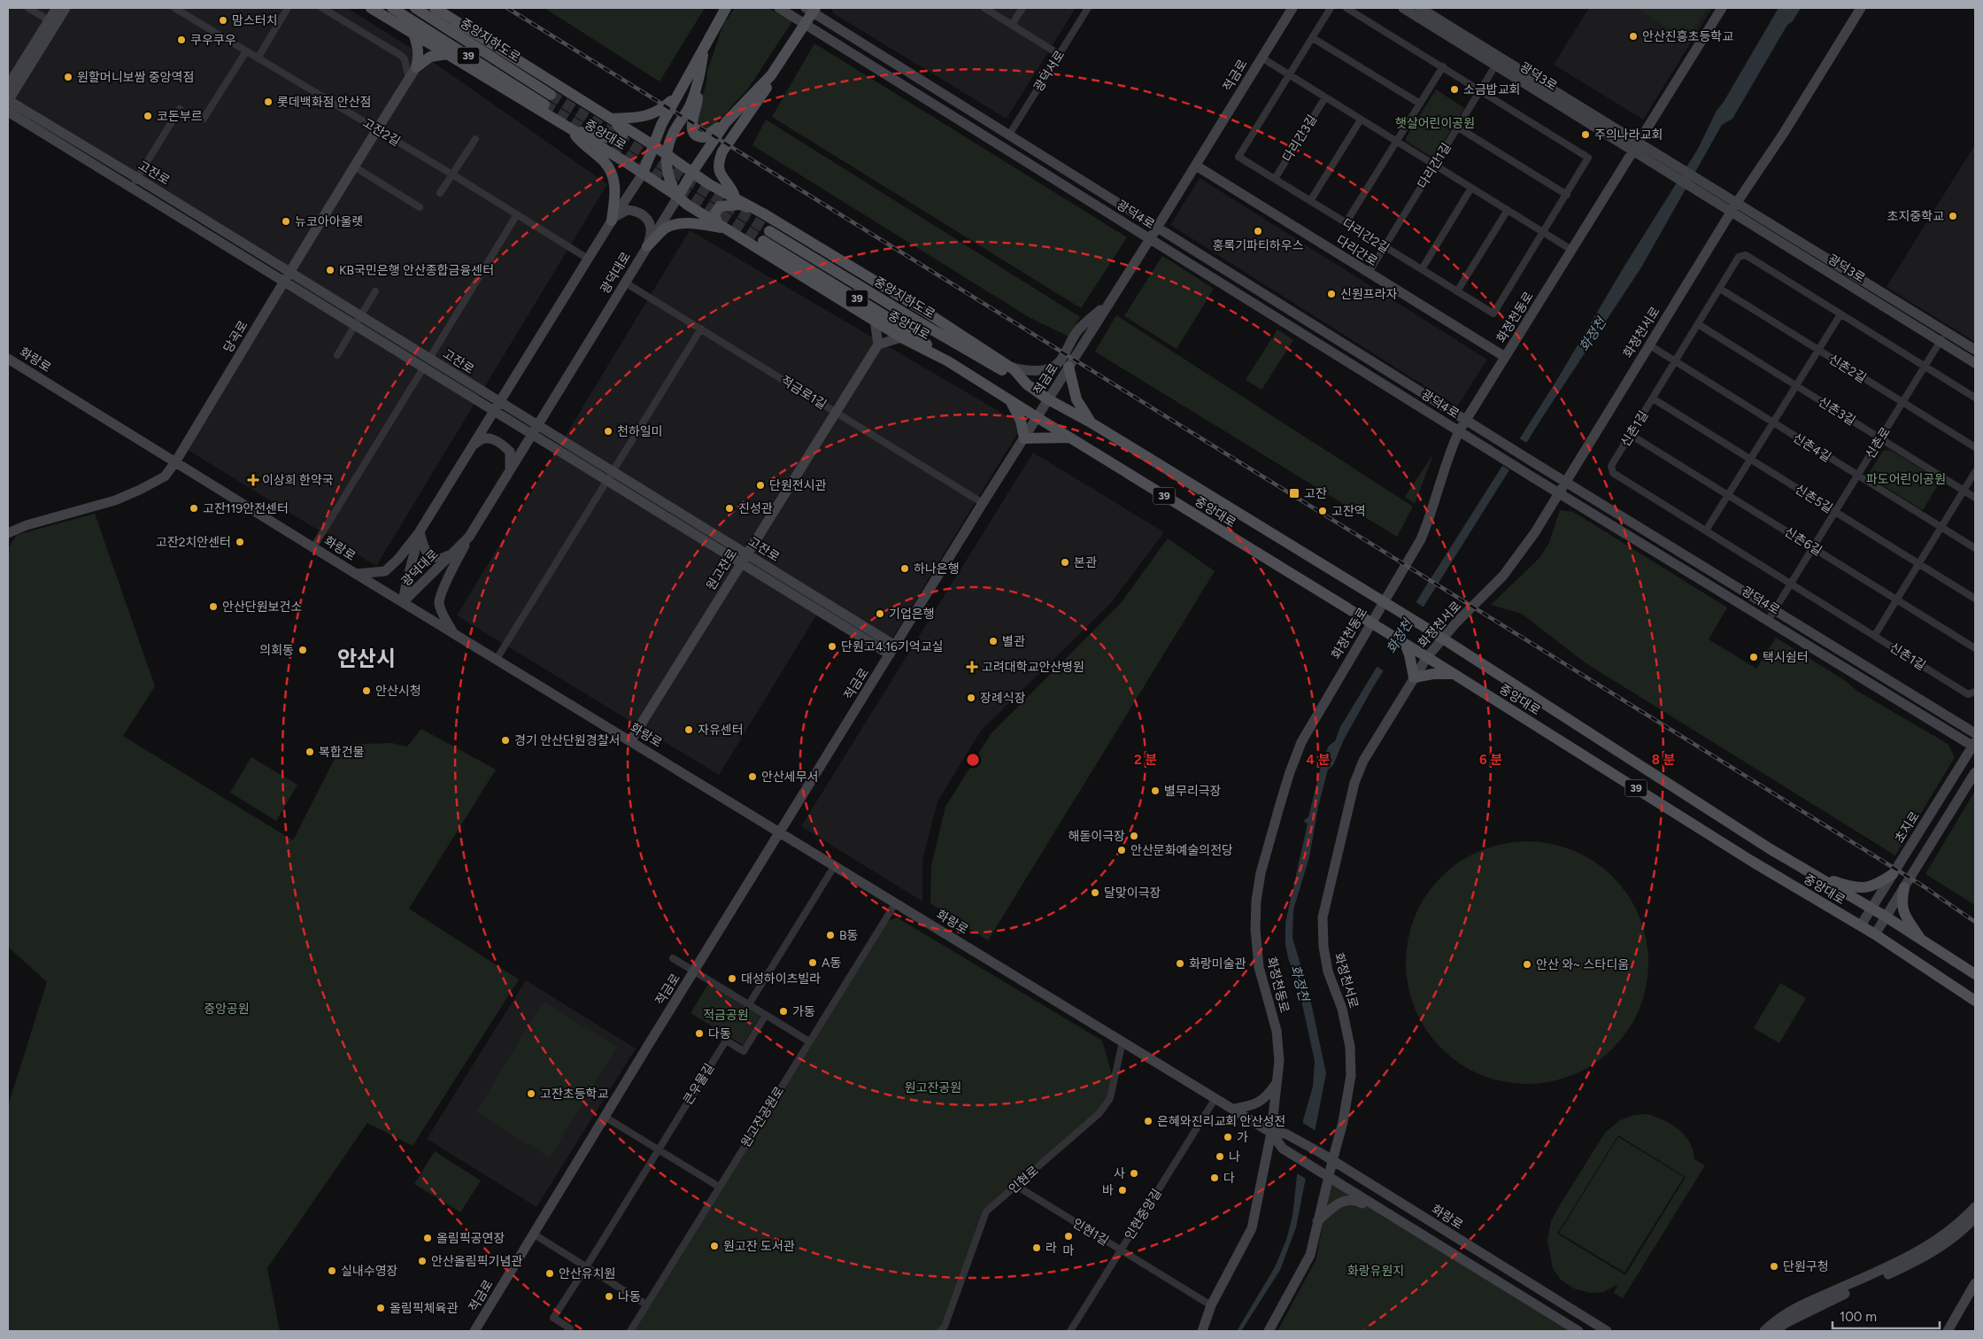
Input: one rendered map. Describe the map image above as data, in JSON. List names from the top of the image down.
{
  "streets": {
    "main road": [
      "중앙지하도로",
      "39",
      "중앙대로",
      "광덕대로"
    ],
    "street": [
      "광덕서로",
      "적금로",
      "광덕3로",
      "고잔2길",
      "다리간3길",
      "다리간1길",
      "고잔로",
      "광덕4로",
      "다리간2길",
      "다리간로",
      "화정천동로",
      "화정천서로",
      "당곡로",
      "화랑로",
      "신촌2길",
      "적금로1길",
      "신촌3길",
      "신촌1길",
      "신촌로",
      "신촌4길",
      "신촌5길",
      "신촌6길",
      "원고잔로",
      "초지로",
      "큰우물길",
      "원고잔공원로",
      "인현로",
      "인현중앙길",
      "인현1길"
    ]
  },
  "crossings": [
    ["중앙지하도로", "중앙대로"],
    ["광덕서로", "광덕4로"],
    ["적금로", "중앙대로"],
    ["적금로", "고잔로"],
    ["적금로", "광덕4로"],
    ["적금로", "다리간로"],
    ["적금로", "화랑로"],
    ["적금로", "적금로1길"],
    ["광덕3로", "다리간1길"],
    ["광덕3로", "화정천동로"],
    ["광덕3로", "화정천서로"],
    ["광덕3로", "신촌로"],
    ["고잔2길", "광덕대로"],
    ["고잔2길", "당곡로"],
    ["중앙대로", "광덕대로"],
    ["중앙대로", "화정천동로"],
    ["중앙대로", "화정천서로"],
    ["중앙대로", "초지로"],
    ["다리간3길", "다리간2길"],
    ["다리간1길", "다리간2길"],
    ["다리간1길", "다리간로"],
    ["고잔로", "광덕대로"],
    ["고잔로", "당곡로"],
    ["고잔로", "원고잔로"],
    ["광덕4로", "광덕대로"],
    ["광덕4로", "화정천동로"],
    ["광덕4로", "화정천서로"],
    ["광덕4로", "신촌로"],
    ["광덕4로", "초지로"],
    ["다리간로", "화정천동로"],
    ["광덕대로", "화랑로"],
    ["광덕대로", "적금로1길"],
    ["화정천동로", "화랑로"],
    ["화정천동로", "인현1길"],
    ["화정천서로", "화랑로"],
    ["화정천서로", "신촌4길"],
    ["당곡로", "화랑로"],
    ["화랑로", "원고잔로"],
    ["화랑로", "원고잔공원로"],
    ["화랑로", "인현로"],
    ["화랑로", "인현중앙길"],
    ["신촌2길", "신촌1길"],
    ["신촌2길", "신촌로"],
    ["적금로1길", "원고잔로"],
    ["신촌3길", "신촌1길"],
    ["신촌3길", "신촌로"],
    ["신촌1길", "신촌로"],
    ["신촌1길", "신촌4길"],
    ["신촌1길", "신촌5길"],
    ["신촌1길", "신촌6길"],
    ["신촌로", "신촌4길"],
    ["신촌로", "신촌5길"],
    ["신촌로", "신촌6길"],
    ["인현로", "인현1길"],
    ["인현중앙길", "인현1길"]
  ],
  "districts": ["안산시"],
  "water": ["화정천"],
  "parks": [
    "햇살어린이공원",
    "파도어린이공원",
    "중앙공원",
    "적금공원",
    "원고잔공원",
    "화랑유원지"
  ],
  "places": {
    "other": [
      "맘스터치",
      "안산진흥초등학교",
      "쿠우쿠우",
      "원할머니보쌈 중앙역점",
      "소금밥교회",
      "롯데백화점 안산점",
      "코돈부르",
      "주의나라교회",
      "초지중학교",
      "뉴코아아울렛",
      "홍록기파티하우스",
      "KB국민은행 안산종합금융센터",
      "신원프라자",
      "천하일미",
      "단원전시관",
      "고잔119안전센터",
      "진성관",
      "고잔역",
      "고잔2치안센터",
      "본관",
      "하나은행",
      "안산단원보건소",
      "기업은행",
      "별관",
      "단원고4.16기억교실",
      "의회동",
      "택시쉼터",
      "안산시청",
      "장례식장",
      "자유센터",
      "경기 안산단원경찰서",
      "복합건물",
      "안산세무서",
      "별무리극장",
      "해돋이극장",
      "안산문화예술의전당",
      "달맞이극장",
      "B동",
      "A동",
      "화랑미술관",
      "안산 와~ 스타디움",
      "대성하이츠빌라",
      "가동",
      "다동",
      "고잔초등학교",
      "은혜와진리교회 안산성전",
      "가",
      "나",
      "사",
      "다",
      "바",
      "마",
      "올림픽공연장",
      "원고잔 도서관",
      "라",
      "안산올림픽기념관",
      "단원구청",
      "실내수영장",
      "안산유치원",
      "나동",
      "올림픽체육관"
    ],
    "health": ["이상희 한약국", "고려대학교안산병원"],
    "transit": ["고잔"]
  },
  "scale_bar": "100 m",
  "rings": [
    "2 분",
    "4 분",
    "6 분",
    "8 분"
  ]
}
